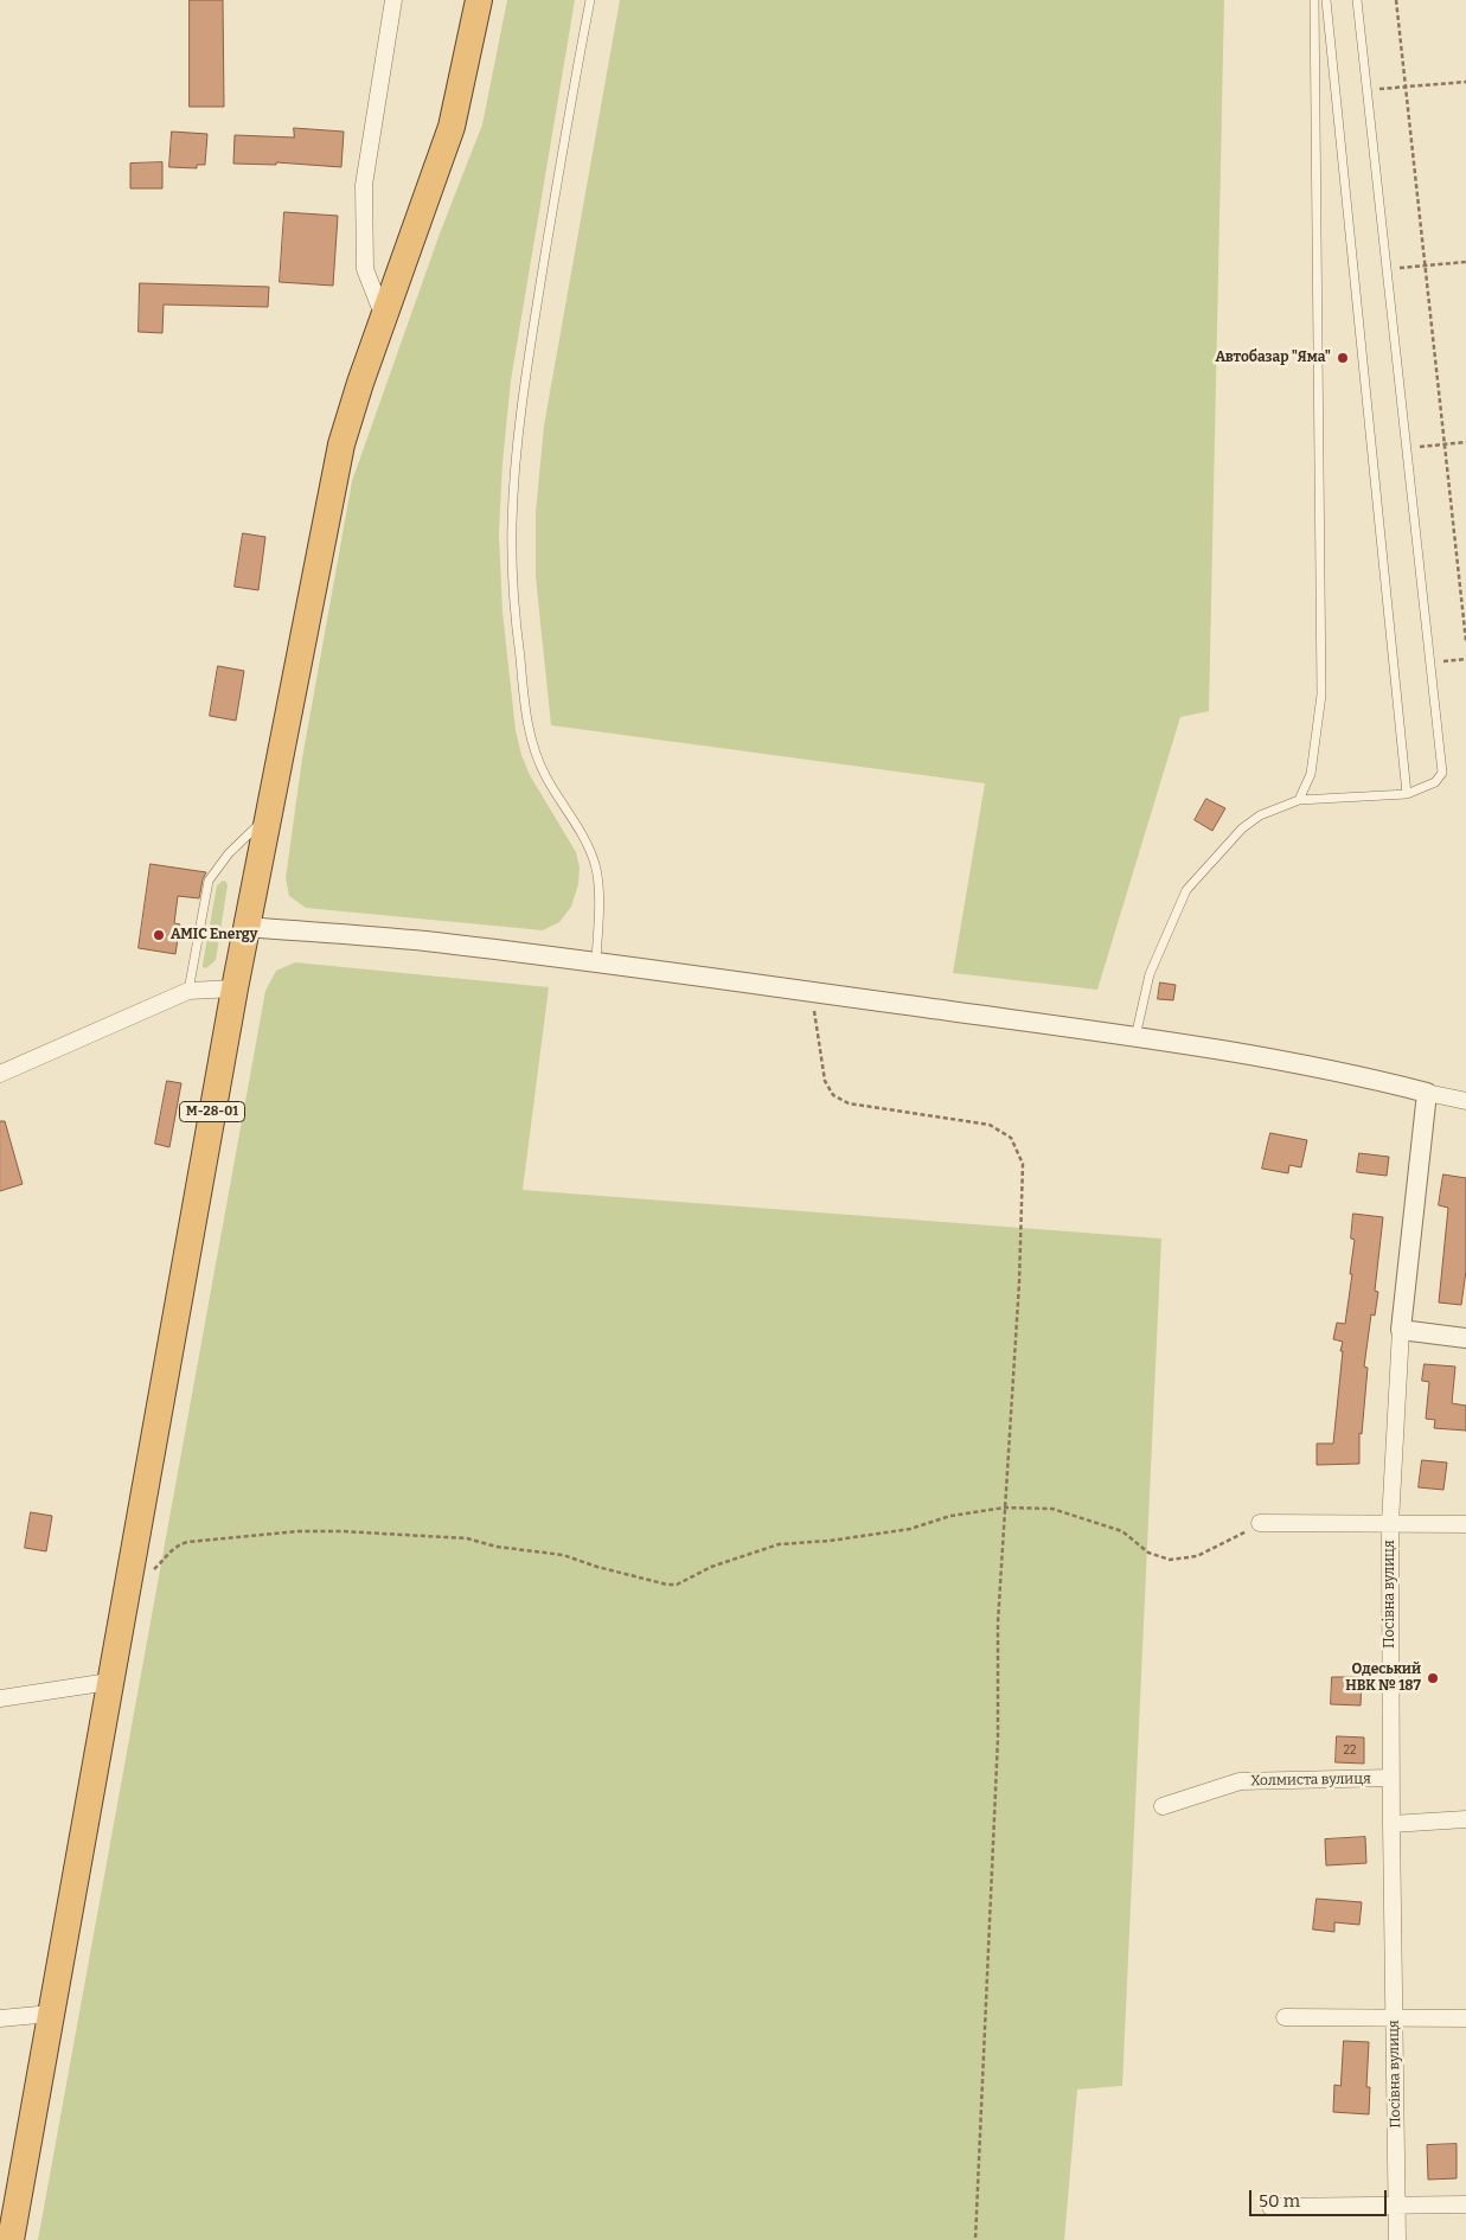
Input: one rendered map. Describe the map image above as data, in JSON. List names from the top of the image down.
{
  "streets": {
    "highway": ["М-28-01"],
    "street": ["Посівна вулиця", "Холмиста вулиця"]
  },
  "crossings": [
    ["Посівна вулиця", "Холмиста вулиця"]
  ],
  "places": ["Автобазар \"Яма\"", "AMIC Energy", "Одеський НВК № 187"],
  "house_numbers": ["22"],
  "scale_bar": "50 m"
}
